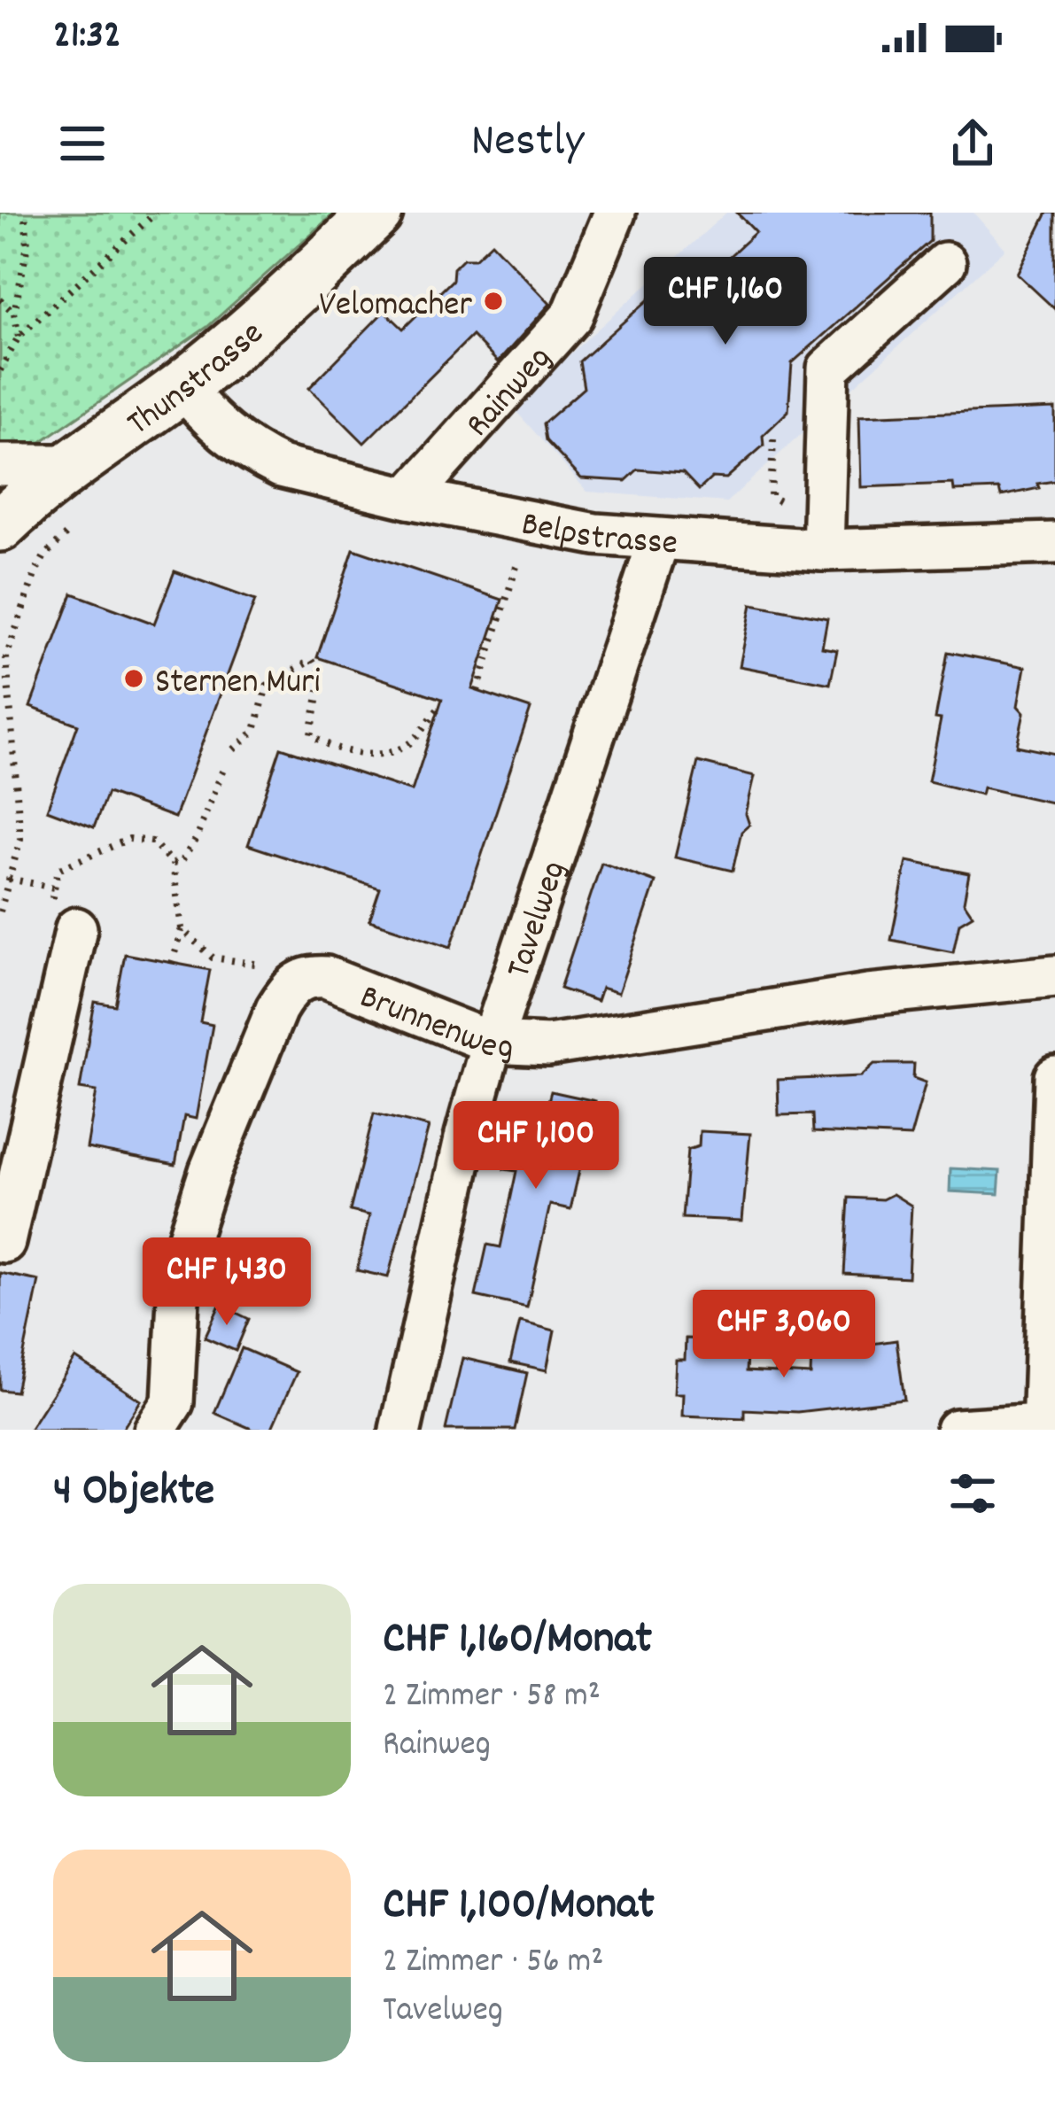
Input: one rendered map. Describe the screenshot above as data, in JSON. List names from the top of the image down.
{
  "streets": {
    "main road": ["Thunstrasse"],
    "street": [
      "Rainweg",
      "Belpstrasse",
      "Tavelweg",
      "Brunnenweg"
    ]
  },
  "crossings": [
    ["Thunstrasse", "Belpstrasse"],
    ["Rainweg", "Belpstrasse"],
    ["Belpstrasse", "Tavelweg"],
    ["Tavelweg", "Brunnenweg"]
  ],
  "places": ["Velomacher", "Sternen Muri"],
  "page": {
    "status": "21:32",
    "header": "Nestly",
    "price": [
      "CHF 1,160",
      "CHF 1,100",
      "CHF 1,430",
      "CHF 3,060"
    ],
    "heading": "4 Objekte",
    "list": [
      {
        "name": "CHF 1,160/Monat",
        "note": "2 Zimmer · 58 m² · Rainweg"
      },
      {
        "name": "CHF 1,100/Monat",
        "note": "2 Zimmer · 56 m² · Tavelweg"
      }
    ]
  }
}
